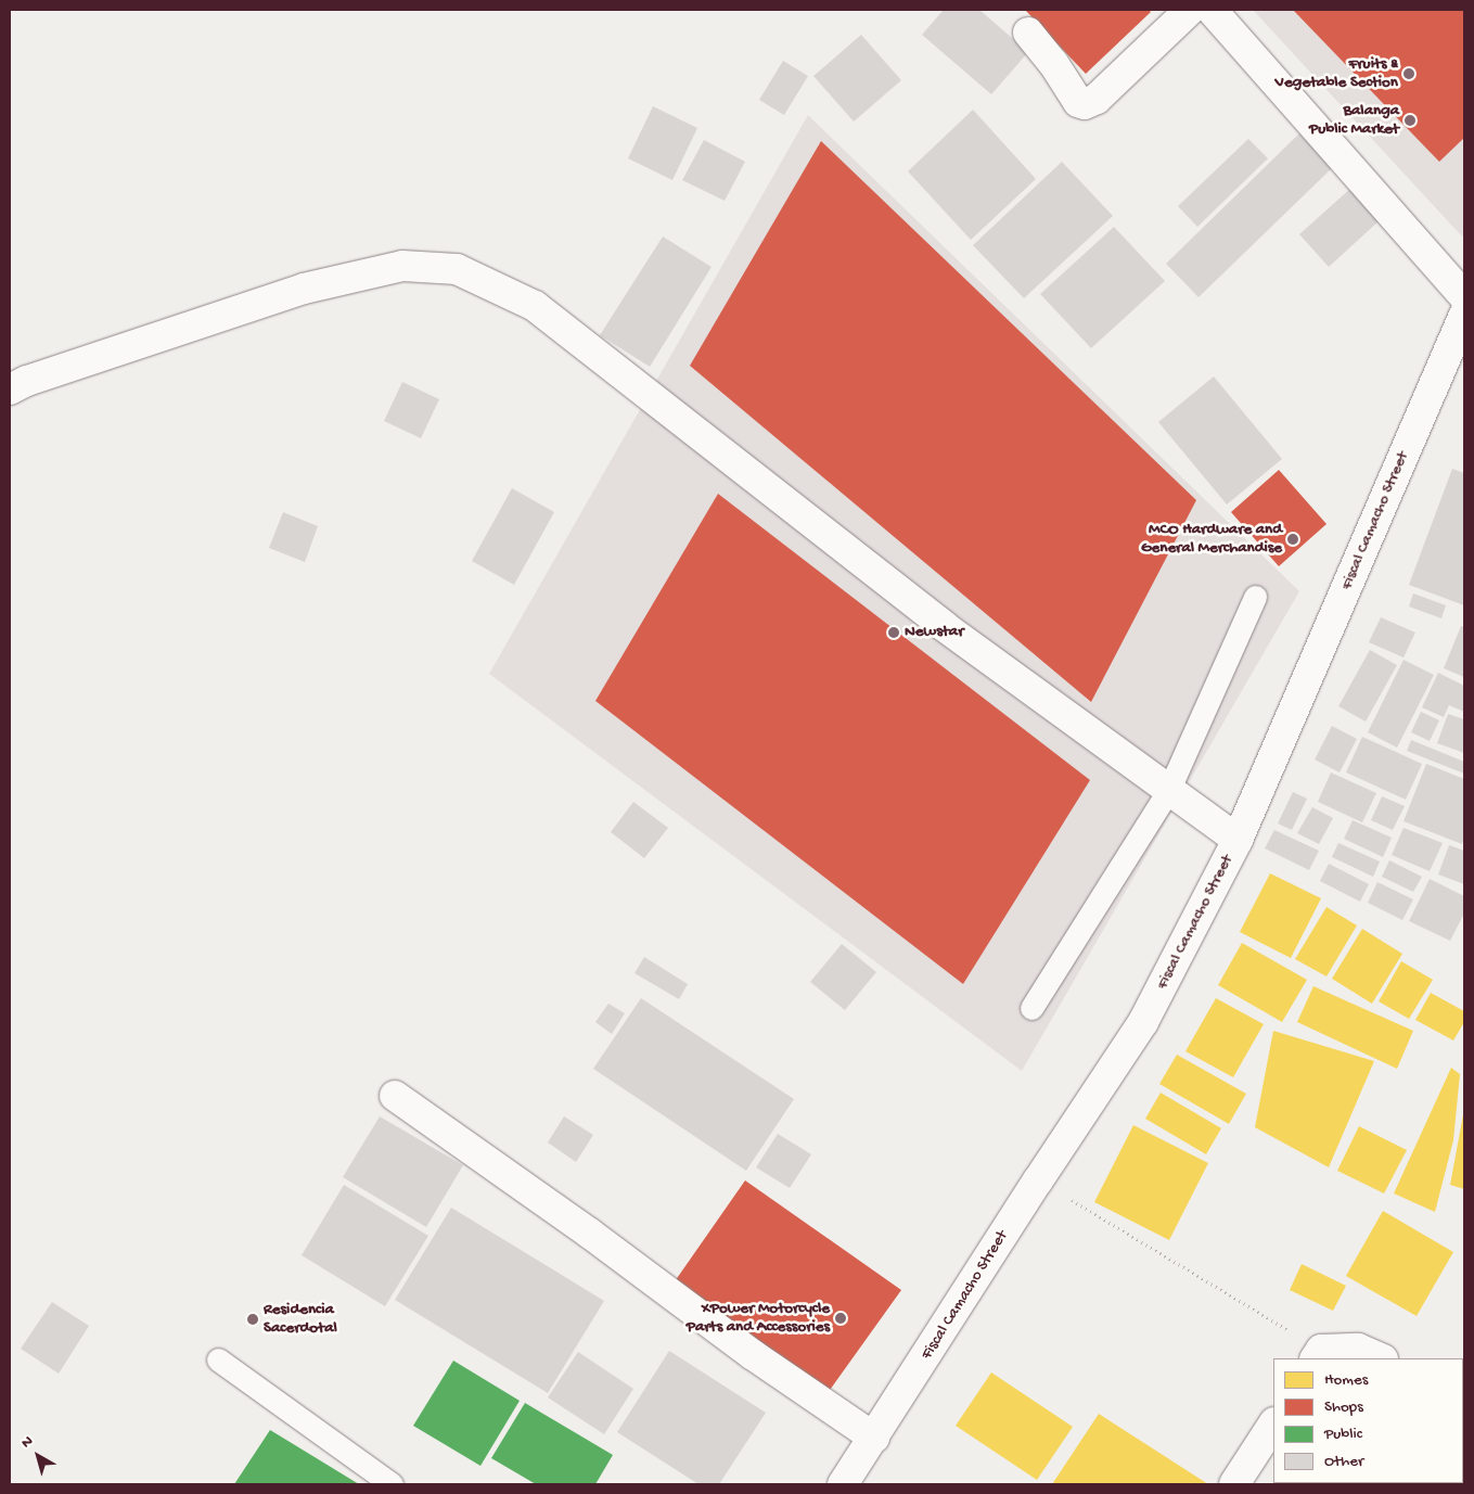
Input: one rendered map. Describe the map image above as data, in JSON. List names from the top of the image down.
{
  "streets": {
    "street": ["Fiscal Camacho Street"]
  },
  "places": [
    "Fruits & Vegetable Section",
    "Balanga Public Market",
    "MCO Hardware and General Merchandise",
    "Newstar",
    "XPower Motorcycle Parts and Accessories",
    "Residencia Sacerdotal"
  ],
  "legend": [
    "Homes",
    "Shops",
    "Public",
    "Other"
  ],
  "north": "top left"
}
